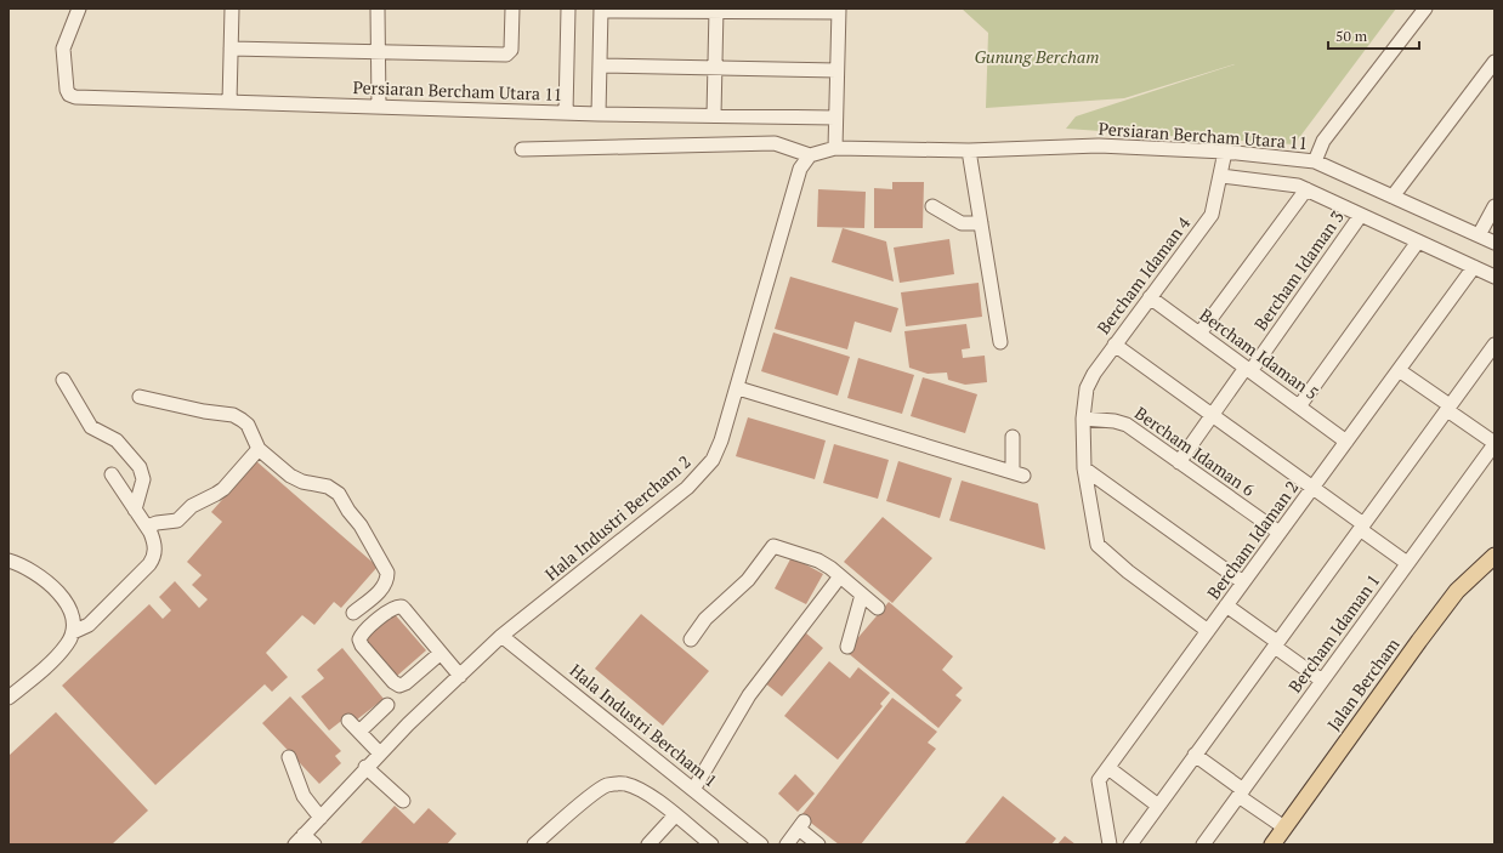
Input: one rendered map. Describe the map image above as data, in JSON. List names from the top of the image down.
{
  "streets": {
    "main road": ["Jalan Bercham"],
    "street": [
      "Persiaran Bercham Utara 11",
      "Bercham Idaman 3",
      "Bercham Idaman 4",
      "Bercham Idaman 5",
      "Bercham Idaman 6",
      "Hala Industri Bercham 2",
      "Bercham Idaman 2",
      "Bercham Idaman 1",
      "Hala Industri Bercham 1"
    ]
  },
  "crossings": [
    ["Persiaran Bercham Utara 11", "Bercham Idaman 4"],
    ["Bercham Idaman 3", "Bercham Idaman 5"],
    ["Bercham Idaman 3", "Bercham Idaman 6"],
    ["Bercham Idaman 4", "Bercham Idaman 5"],
    ["Bercham Idaman 4", "Bercham Idaman 6"],
    ["Bercham Idaman 4", "Bercham Idaman 2"],
    ["Bercham Idaman 5", "Bercham Idaman 2"],
    ["Bercham Idaman 6", "Bercham Idaman 2"],
    ["Hala Industri Bercham 2", "Hala Industri Bercham 1"]
  ],
  "parks": ["Gunung Bercham"],
  "scale_bar": "50 m"
}
